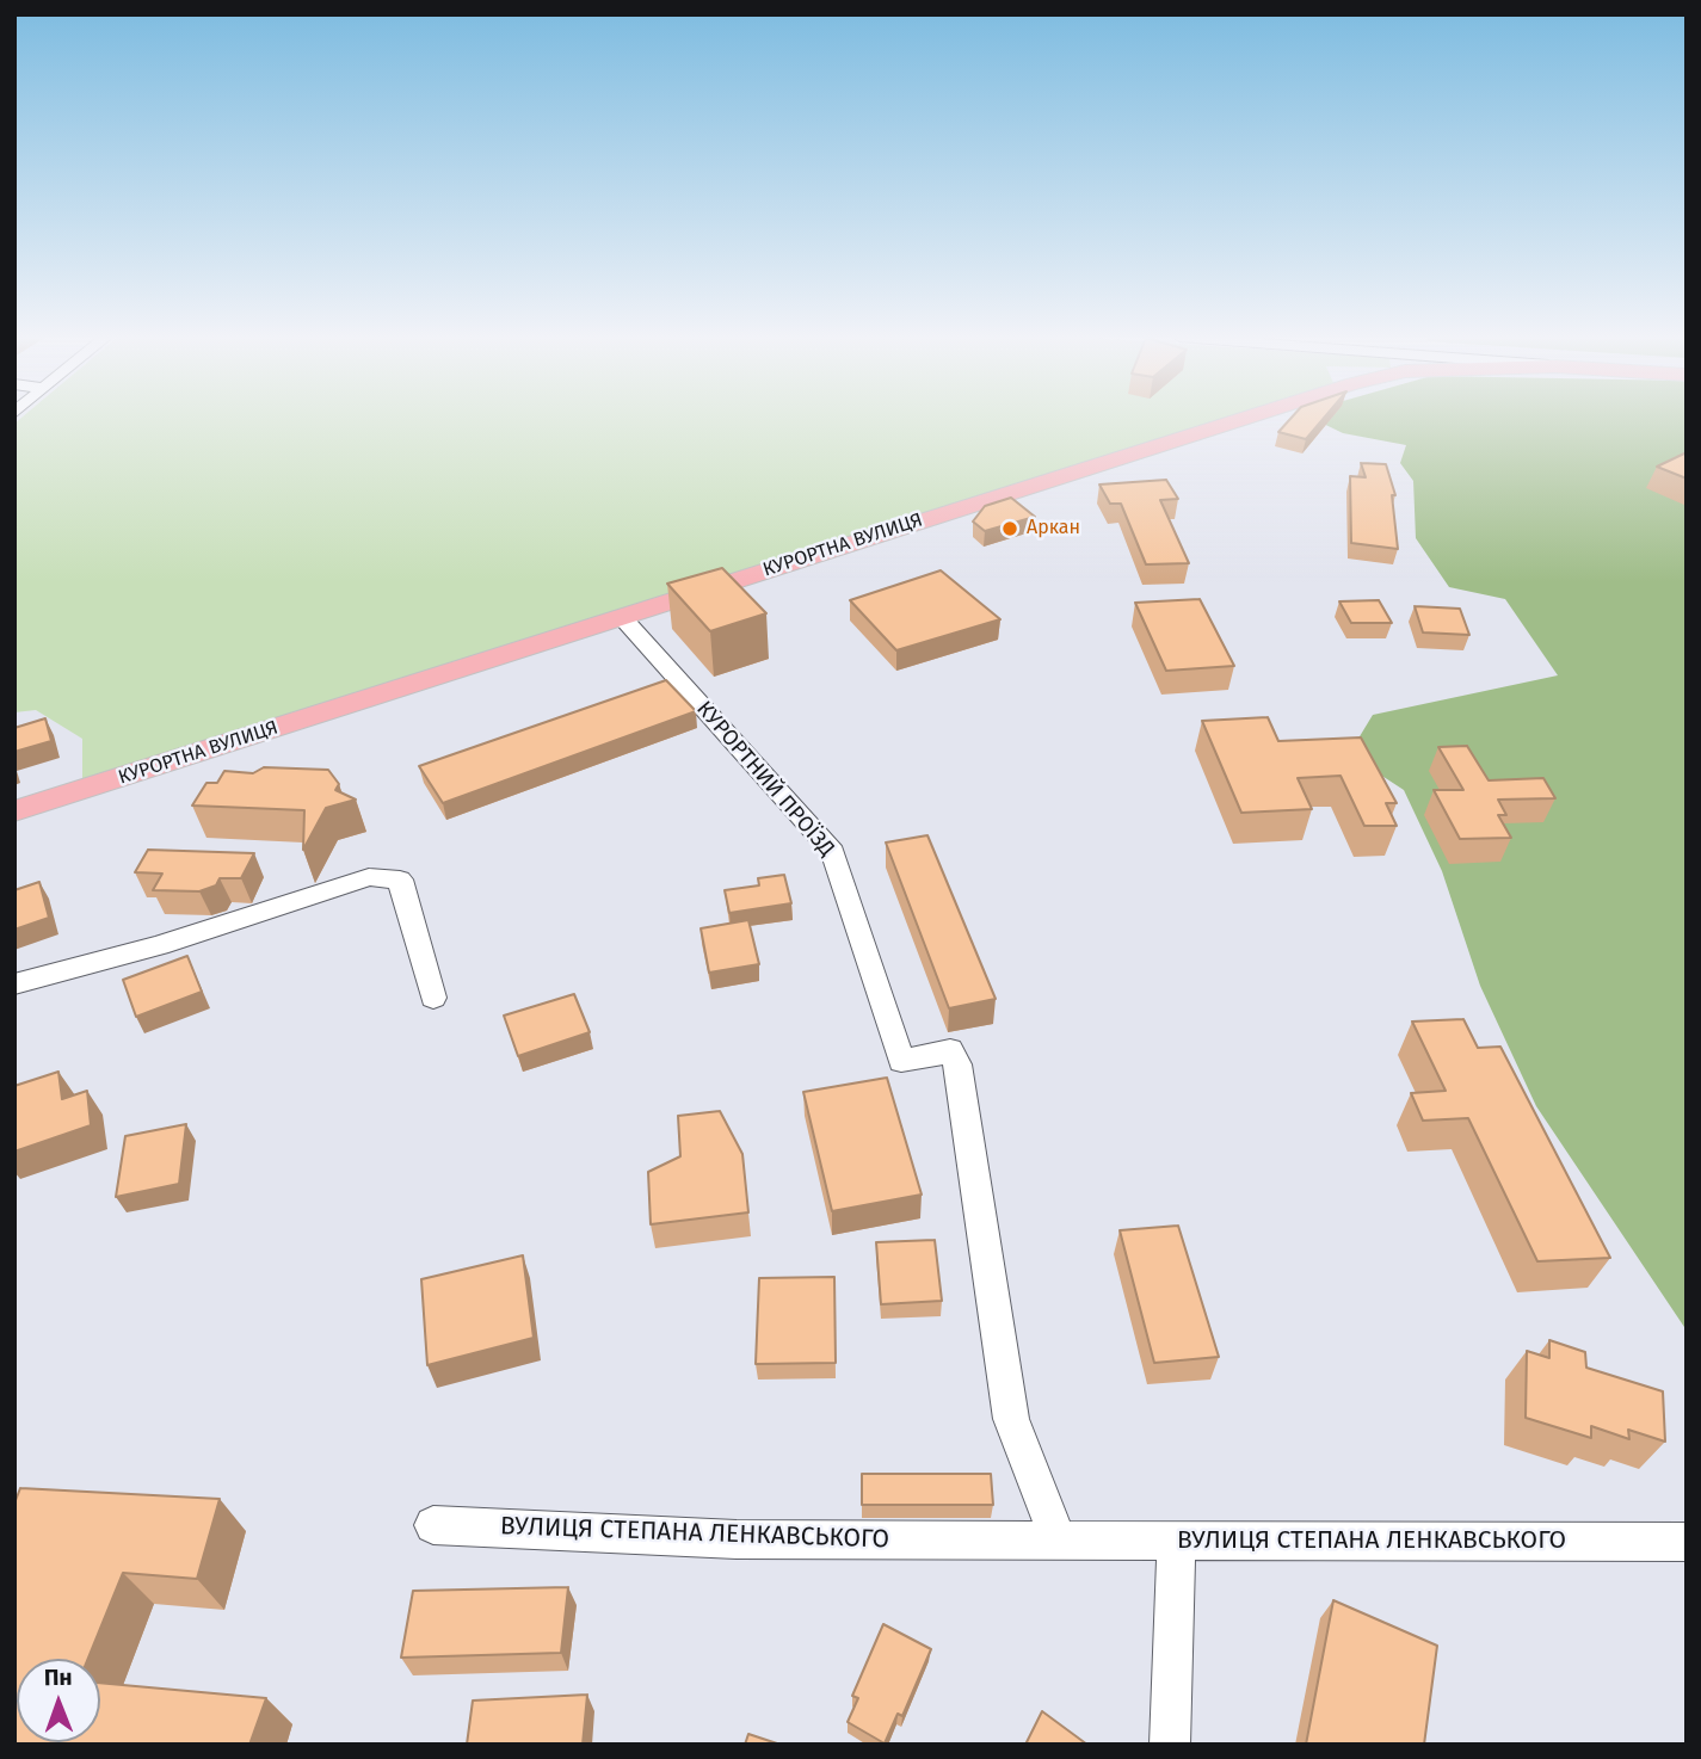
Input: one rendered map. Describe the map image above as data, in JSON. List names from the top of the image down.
{
  "streets": {
    "main road": ["КУРОРТНА ВУЛИЦЯ"],
    "street": ["КУРОРТНИЙ ПРОЇЗД", "ВУЛИЦЯ СТЕПАНА ЛЕНКАВСЬКОГО"]
  },
  "crossings": [
    ["КУРОРТНА ВУЛИЦЯ", "КУРОРТНИЙ ПРОЇЗД"],
    ["КУРОРТНИЙ ПРОЇЗД", "ВУЛИЦЯ СТЕПАНА ЛЕНКАВСЬКОГО"]
  ],
  "places": ["Аркан"],
  "north": "top"
}
